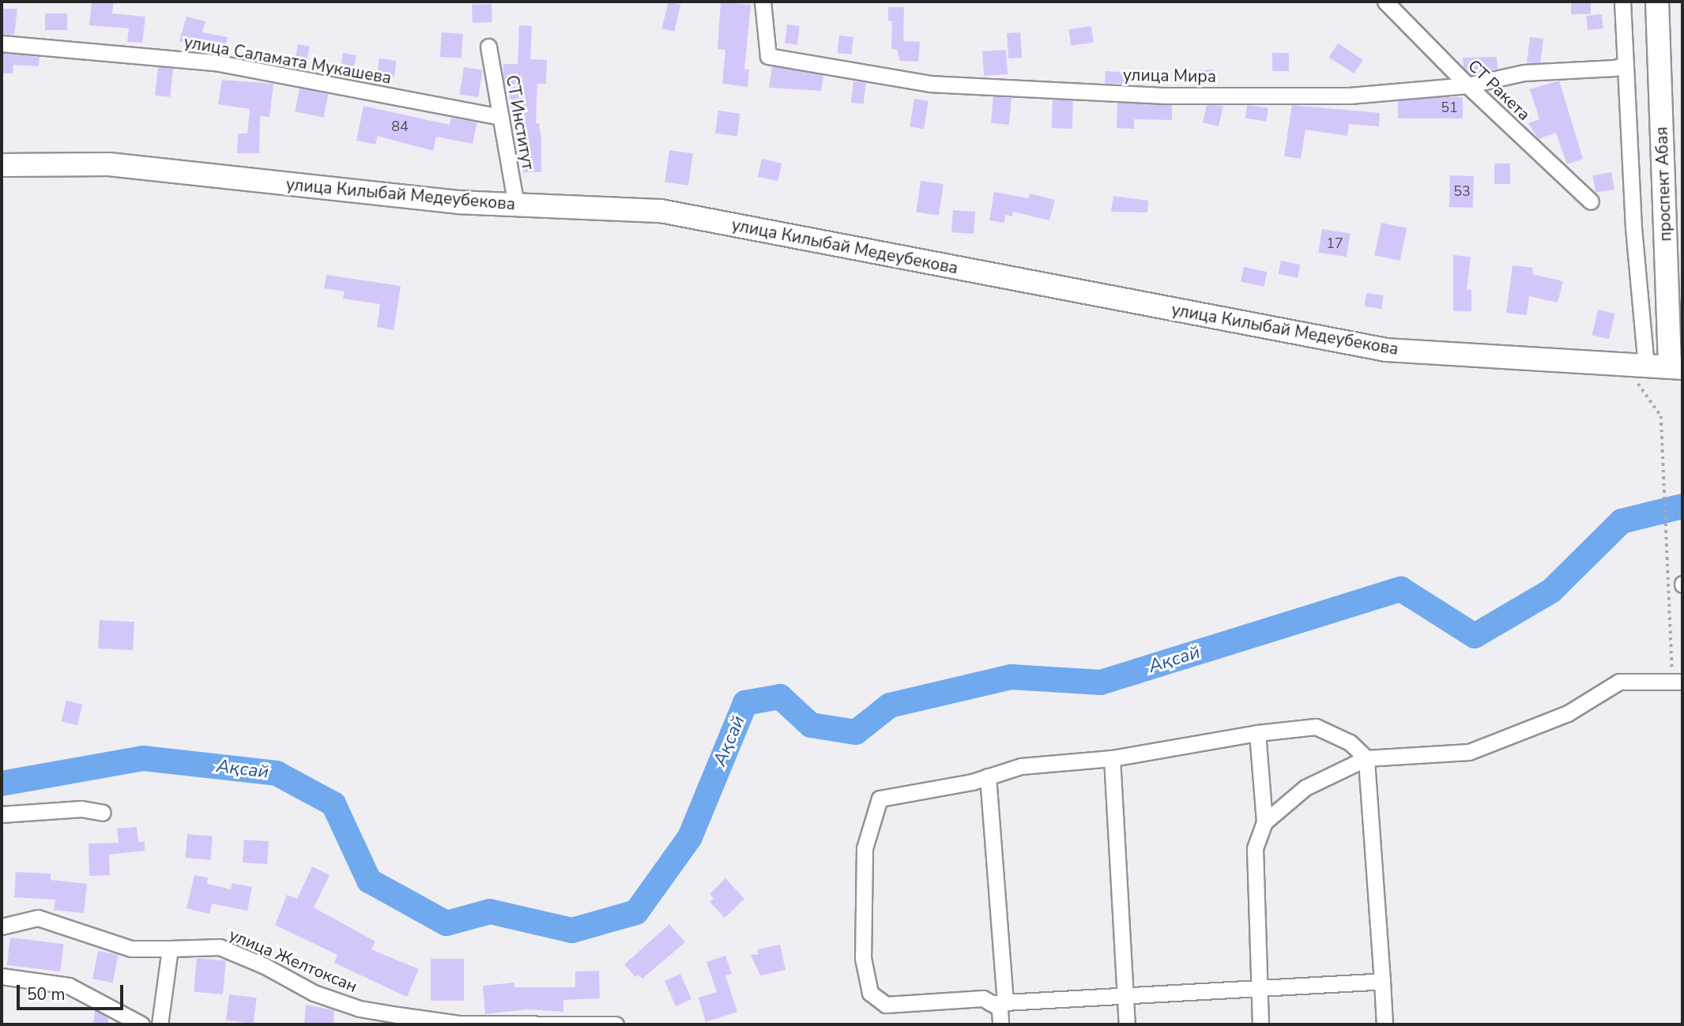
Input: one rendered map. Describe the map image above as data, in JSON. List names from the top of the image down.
{
  "streets": {
    "main road": ["проспект Абая", "улица Килыбай Медеубекова"],
    "street": [
      "улица Саламата Мукашева",
      "улица Мира",
      "СТ Ракета",
      "СТ Институт",
      "улица Желтоксан"
    ]
  },
  "crossings": [
    ["улица Саламата Мукашева", "СТ Институт"],
    ["улица Мира", "СТ Ракета"],
    ["СТ Институт", "улица Килыбай Медеубекова"],
    ["проспект Абая", "улица Килыбай Медеубекова"]
  ],
  "water": ["Ақсай"],
  "house_numbers": [
    "51",
    "84",
    "53",
    "17"
  ],
  "scale_bar": "50 m"
}
